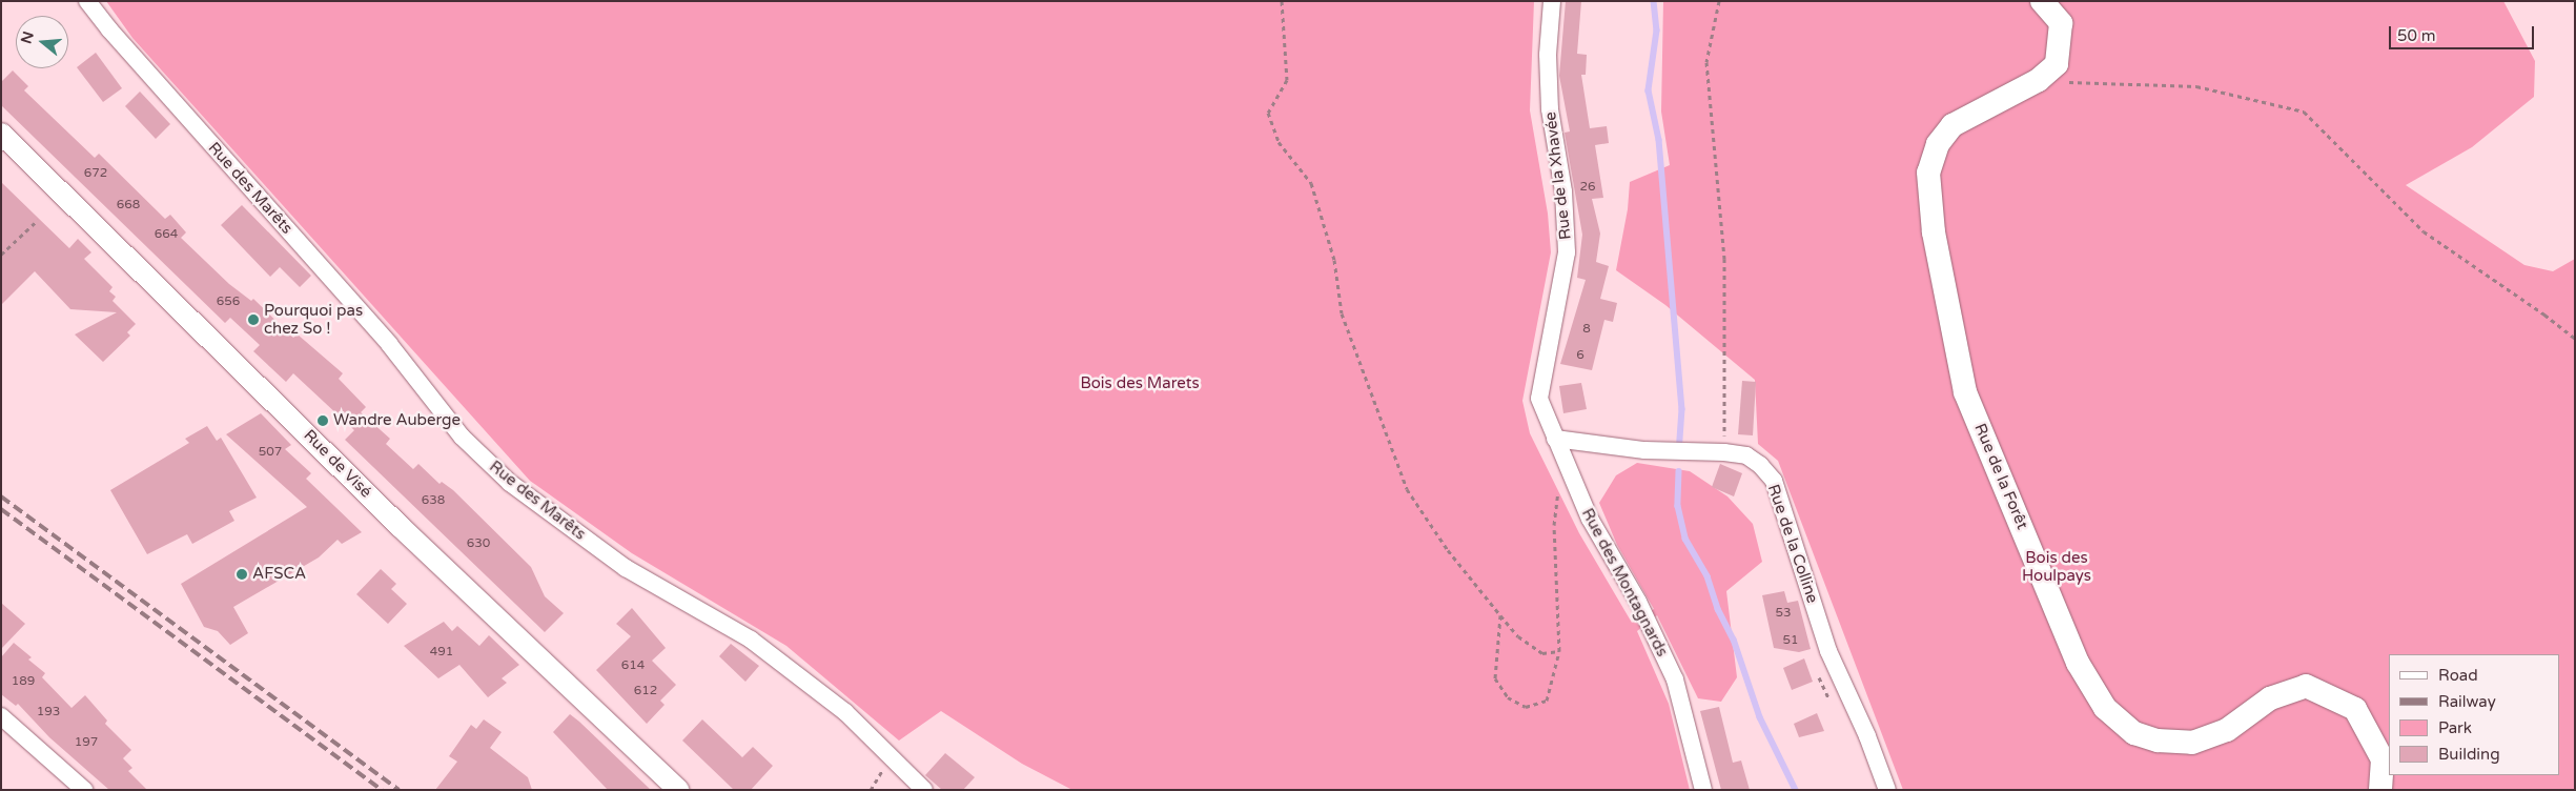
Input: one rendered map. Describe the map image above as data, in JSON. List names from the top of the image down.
{
  "streets": {
    "main road": ["Rue de la Forêt"],
    "street": [
      "Rue de la Xhavée",
      "Rue des Marêts",
      "Rue de Visé",
      "Rue de la Colline",
      "Rue des Montagnards"
    ]
  },
  "crossings": [
    ["Rue de la Xhavée", "Rue de la Colline"],
    ["Rue de la Xhavée", "Rue des Montagnards"],
    ["Rue de la Colline", "Rue des Montagnards"]
  ],
  "parks": ["Bois des Marets", "Bois des Houlpays"],
  "places": ["Pourquoi pas chez So !", "Wandre Auberge", "AFSCA"],
  "house_numbers": [
    "672",
    "26",
    "668",
    "664",
    "656",
    "8",
    "6",
    "507",
    "638",
    "630",
    "53",
    "51",
    "491",
    "614",
    "189",
    "612",
    "193",
    "197"
  ],
  "legend": [
    "Road",
    "Railway",
    "Park",
    "Building"
  ],
  "scale_bar": "50 m",
  "north": "left"
}
